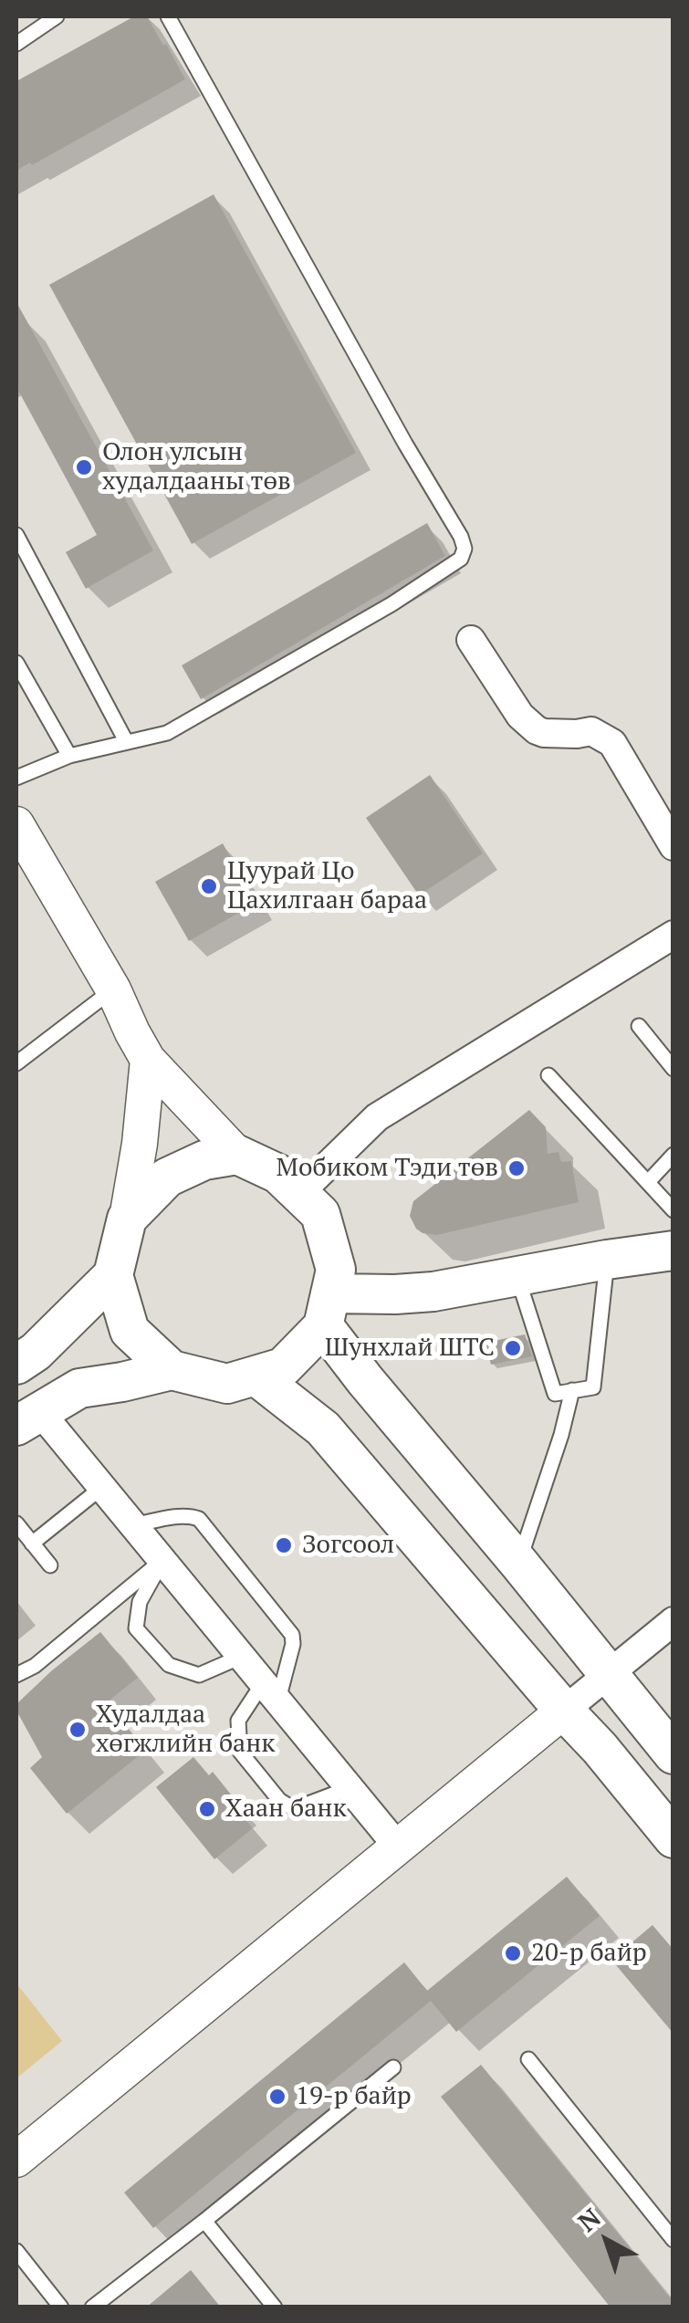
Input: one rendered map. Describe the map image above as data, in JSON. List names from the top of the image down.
{
  "places": [
    "Олон улсын худалдааны төв",
    "Цуурай Цо Цахилгаан бараа",
    "Мобиком Тэди төв",
    "Шунхлай ШТС",
    "Зогсоол",
    "Худалдаа хөгжлийн банк",
    "Хаан банк",
    "20-р байр",
    "19-р байр"
  ],
  "north": "top left"
}
